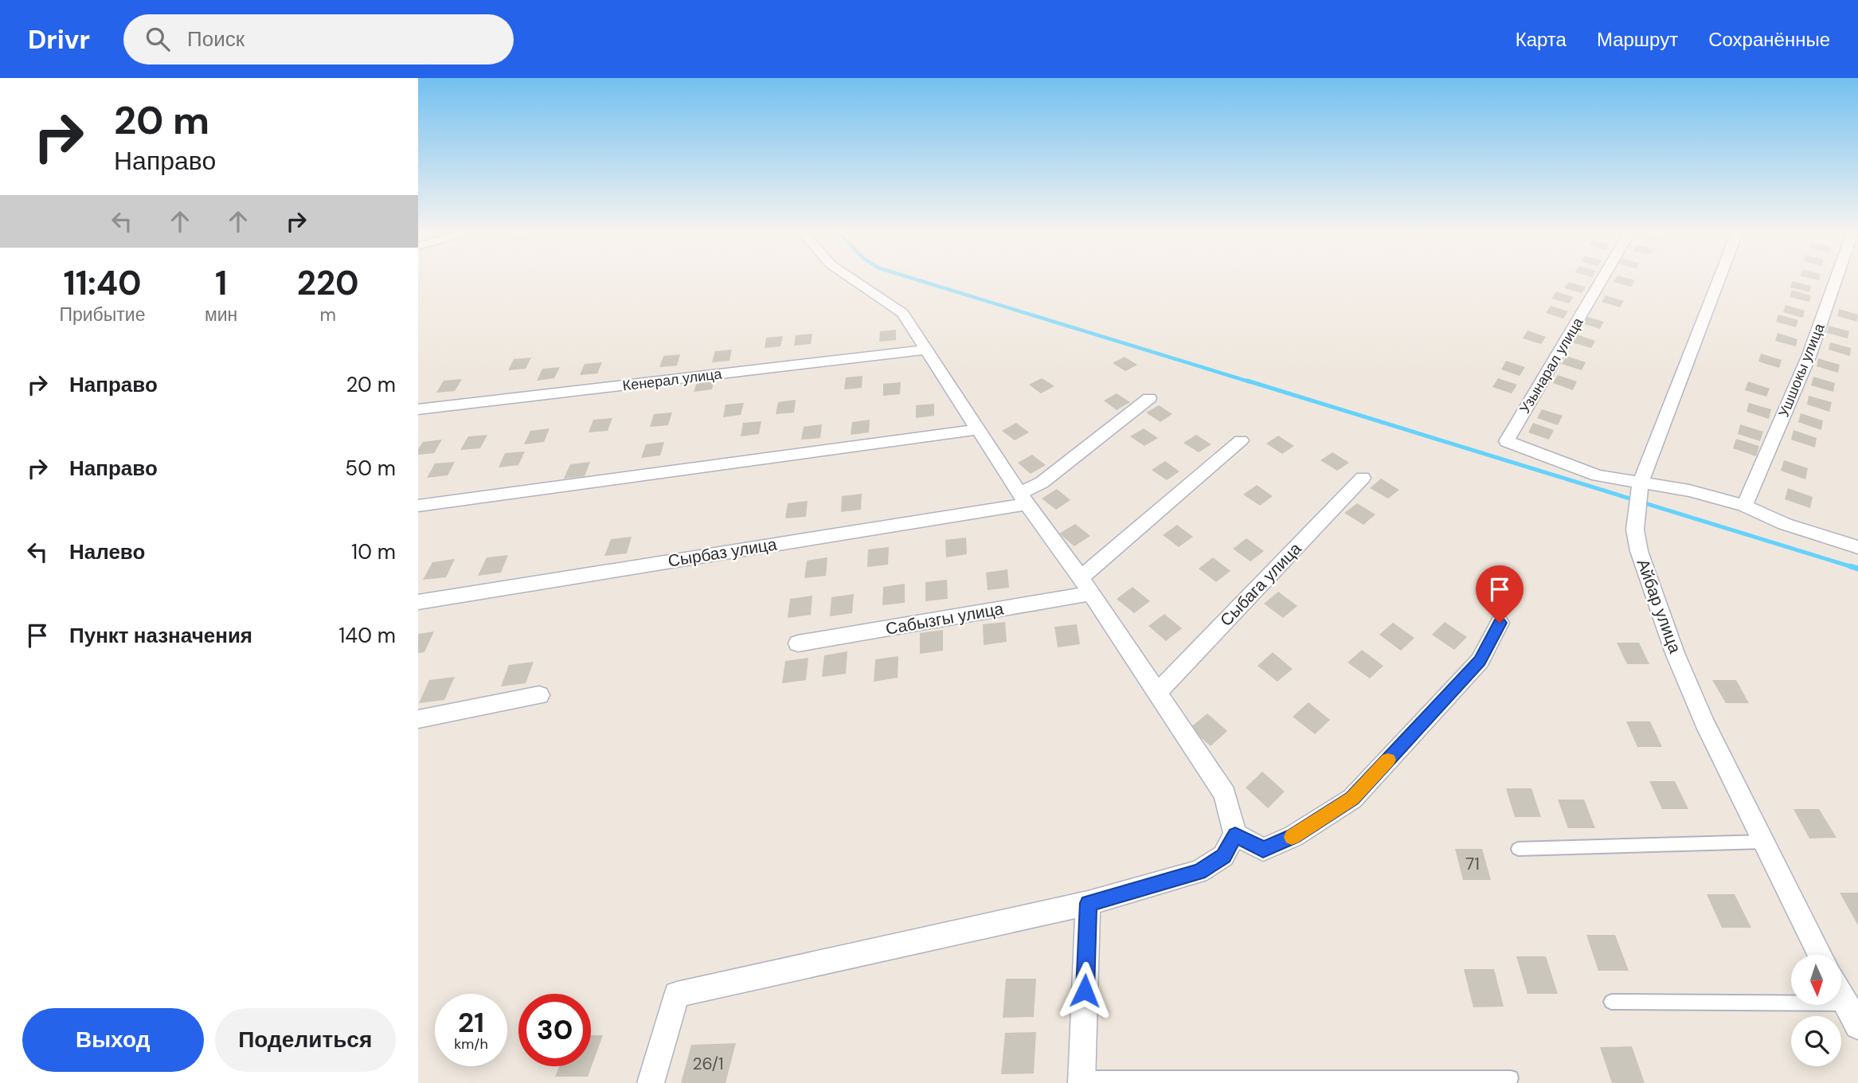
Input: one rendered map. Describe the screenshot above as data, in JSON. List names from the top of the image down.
{
  "streets": {
    "street": [
      "Узынарал улица",
      "Ушшокы улица",
      "Кенерал улица",
      "Сырбаз улица",
      "Сыбага улица",
      "Айбар улица",
      "Сабызгы улица"
    ]
  },
  "crossings": [
    ["Узынарал улица", "Айбар улица"]
  ],
  "house_numbers": ["71", "26/1"],
  "north": "bottom",
  "page": {
    "header": "Drivr",
    "search": "Поиск",
    "nav": ["Карта", "Маршрут", "Сохранённые"],
    "turn": ["20 m", "Направо"],
    "eta": [
      "11:40",
      "Прибытие",
      "1",
      "мин",
      "220",
      "m"
    ],
    "list": [
      {
        "name": "Направо",
        "value": "20 m"
      },
      {
        "name": "Направо",
        "value": "50 m"
      },
      {
        "name": "Налево",
        "value": "10 m"
      },
      {
        "name": "Пункт назначения",
        "value": "140 m"
      }
    ],
    "speed": "21 km/h",
    "limit": "30",
    "buttons": ["Выход", "Поделиться"]
  }
}
